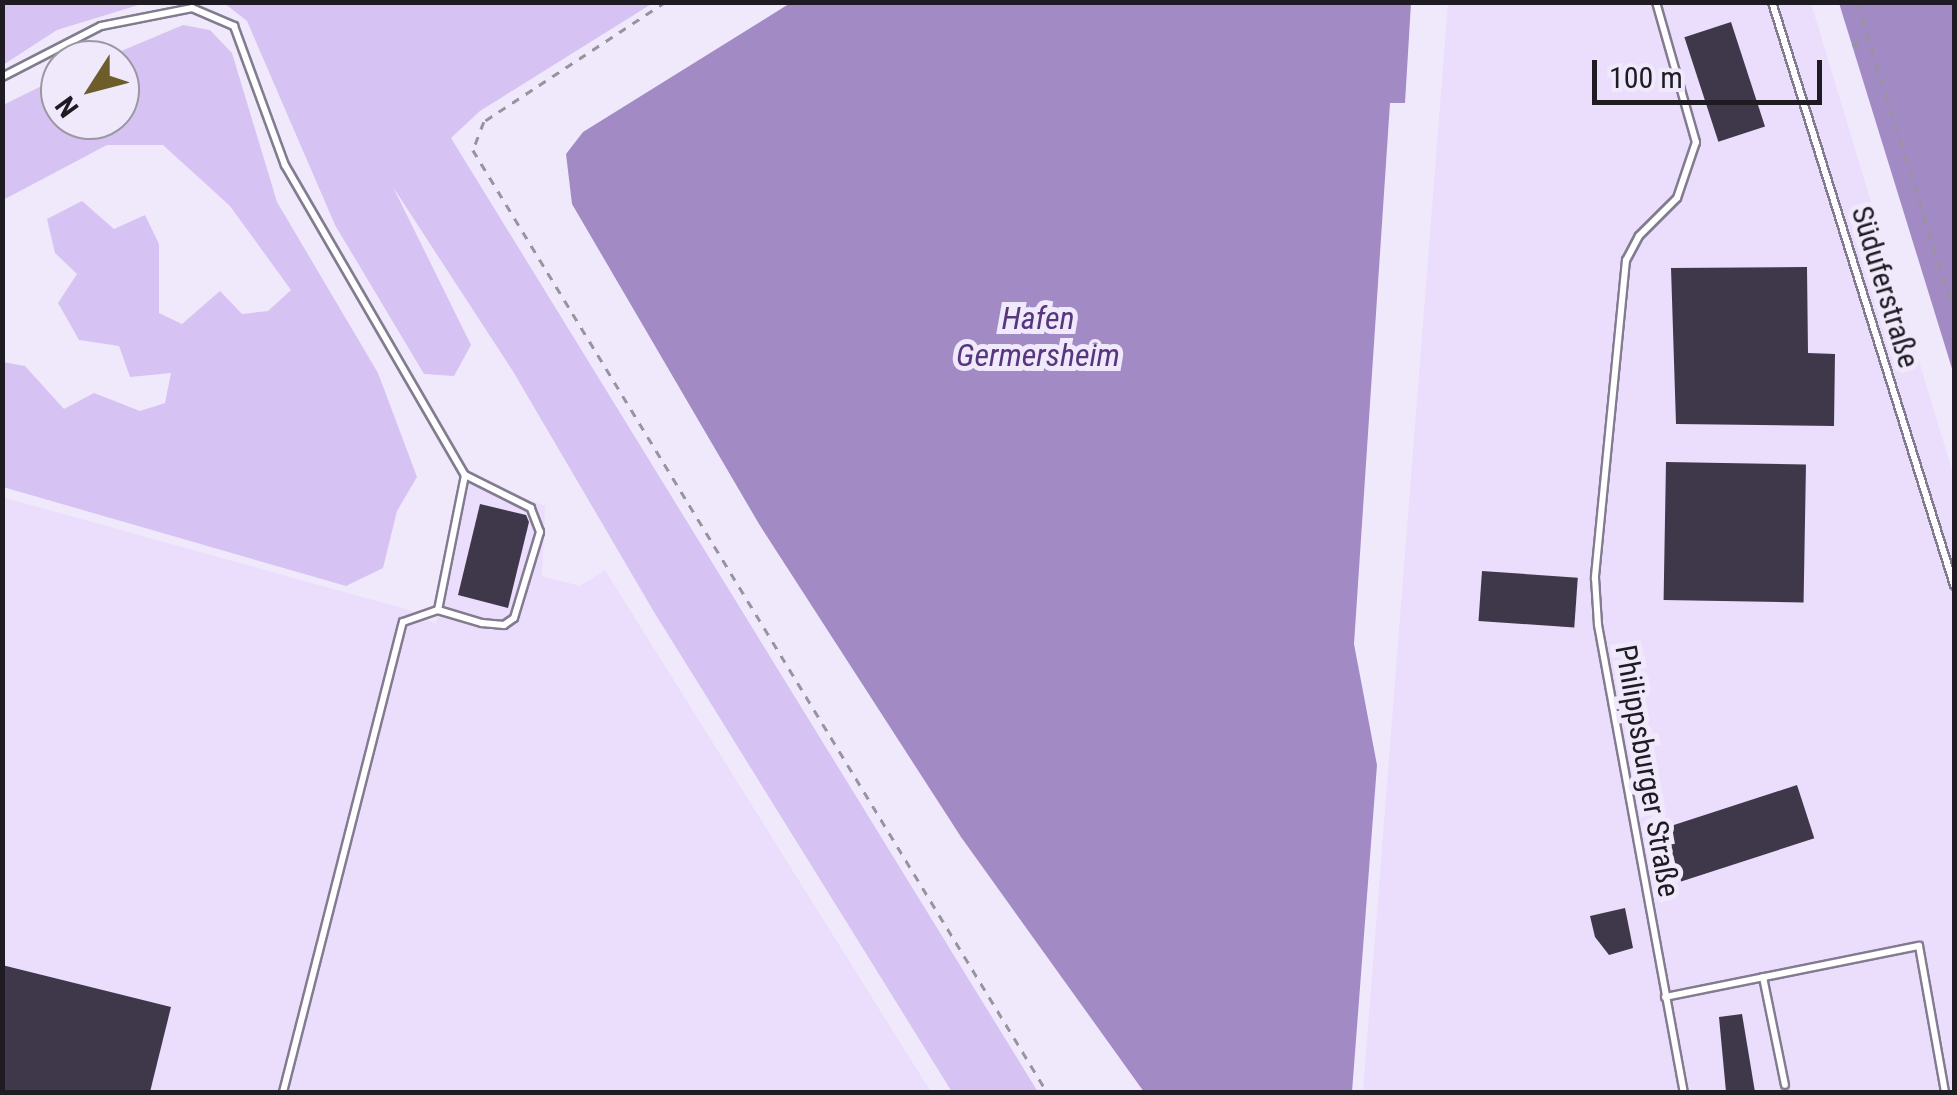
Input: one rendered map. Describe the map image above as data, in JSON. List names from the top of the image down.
{
  "streets": {
    "lane": ["Süduferstraße", "Philippsburger Straße"]
  },
  "water": ["Hafen Germersheim"],
  "scale_bar": "100 m",
  "north": "bottom left"
}
